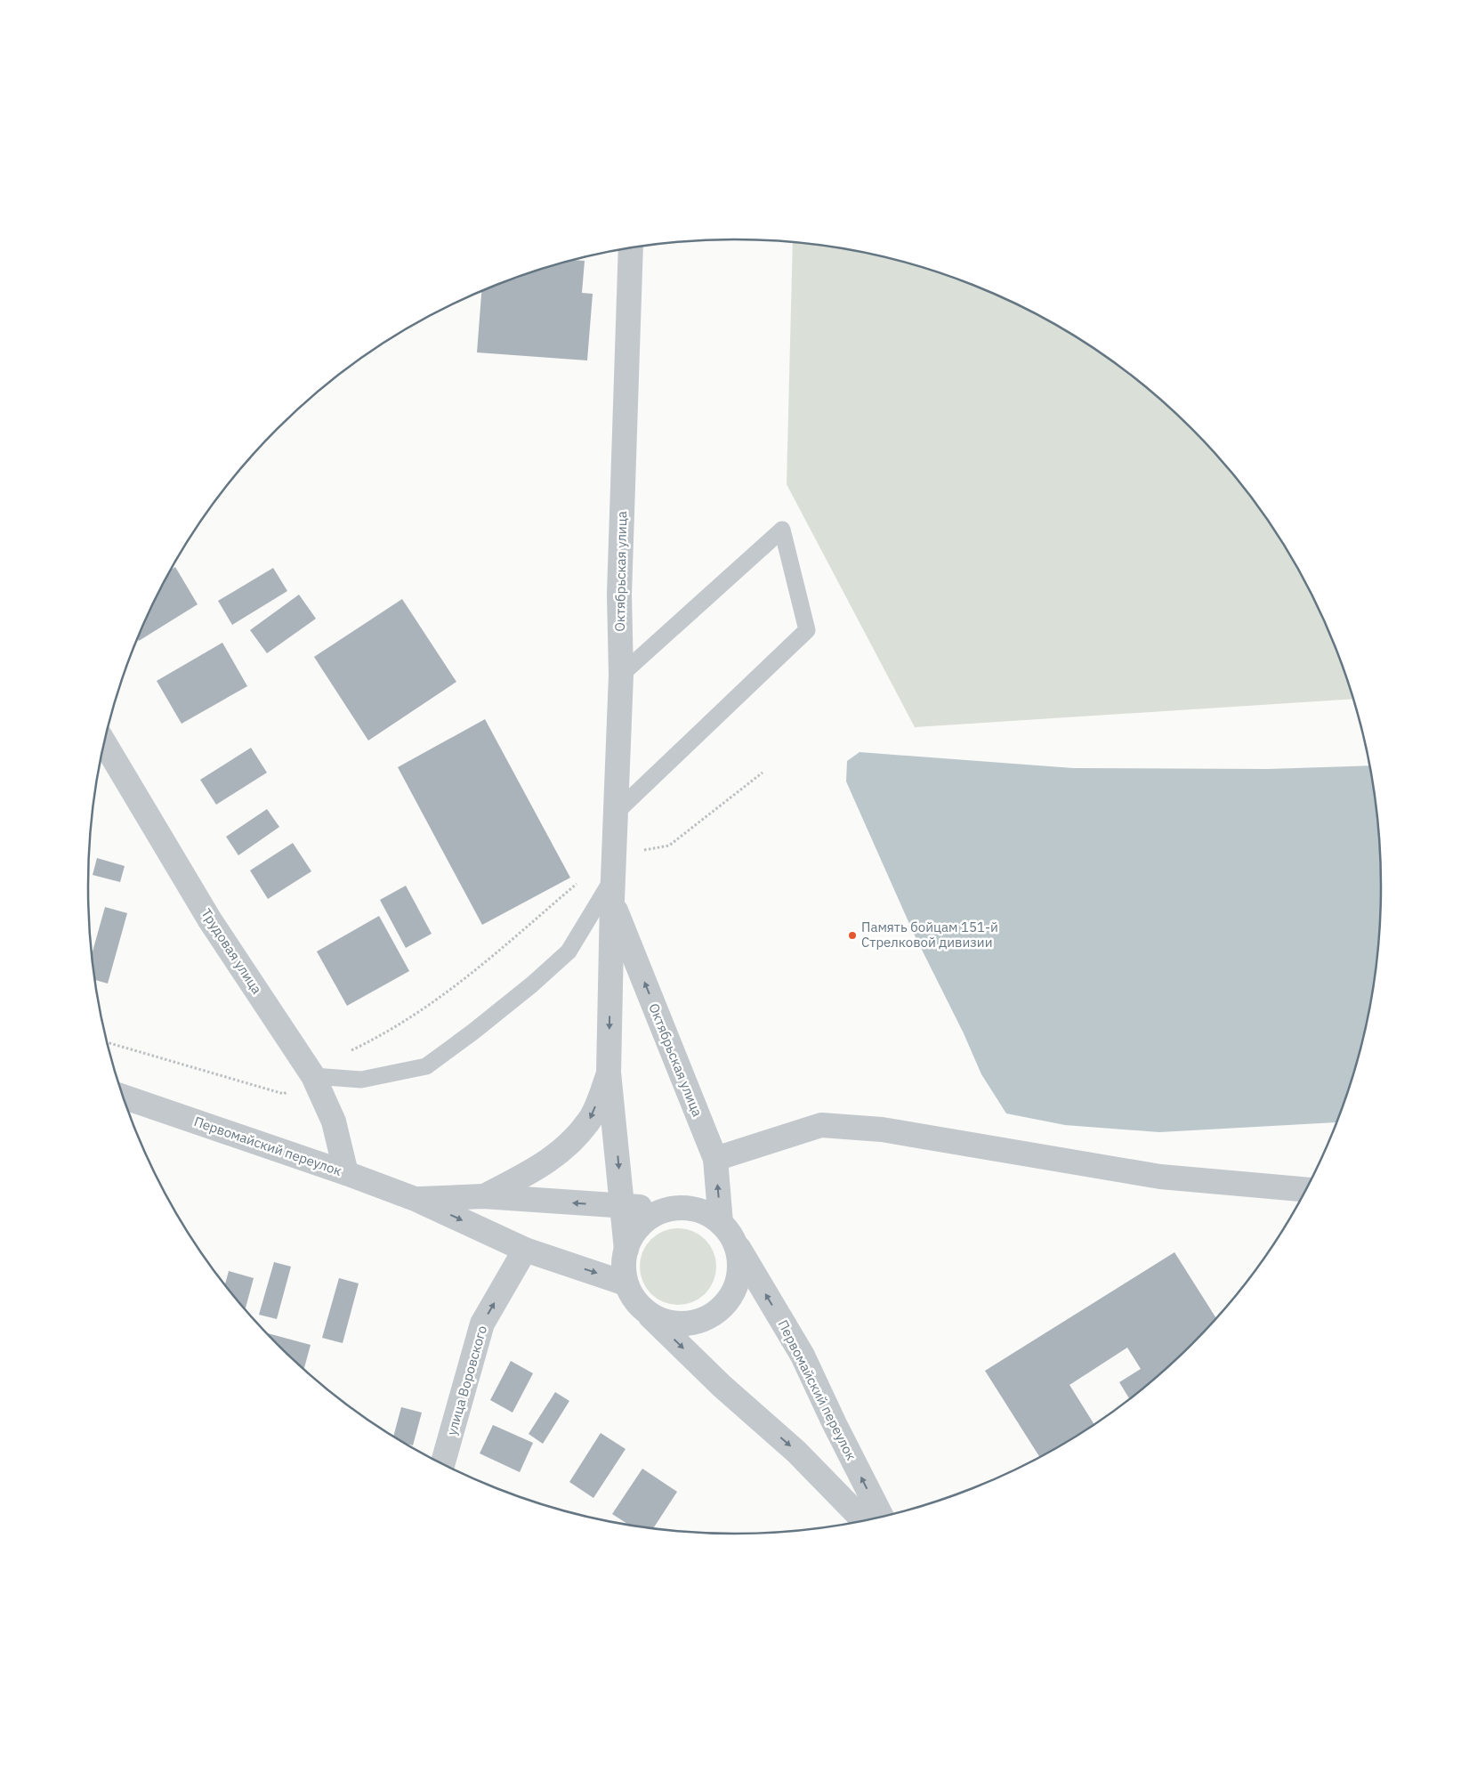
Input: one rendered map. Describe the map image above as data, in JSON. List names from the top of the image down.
{
  "streets": {
    "street": [
      "Октябрьская улица",
      "Трудовая улица",
      "Первомайский переулок",
      "улица Воровского"
    ]
  },
  "crossings": [
    ["Октябрьская улица", "Первомайский переулок"],
    ["Трудовая улица", "Первомайский переулок"],
    ["Первомайский переулок", "улица Воровского"]
  ],
  "one_way": ["улица Воровского"],
  "places": ["Память бойцам 151-й Стрелковой дивизии"]
}
